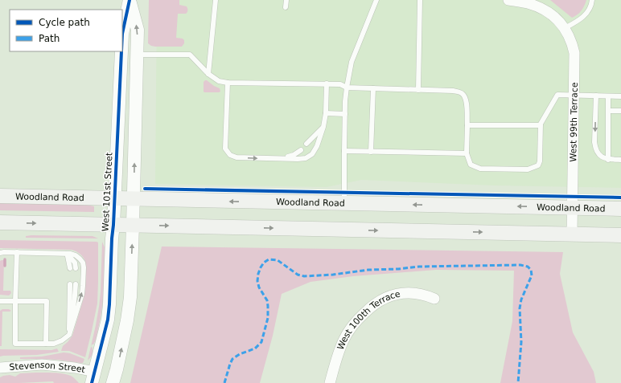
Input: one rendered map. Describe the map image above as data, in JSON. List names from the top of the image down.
{
  "streets": {
    "main road": ["Woodland Road"],
    "street": [
      "West 99th Terrace",
      "West 101st Street",
      "West 100th Terrace",
      "Stevenson Street"
    ]
  },
  "crossings": [
    ["West 99th Terrace", "Woodland Road"],
    ["West 101st Street", "Woodland Road"],
    ["West 101st Street", "Stevenson Street"]
  ],
  "legend": ["Cycle path", "Path"]
}
